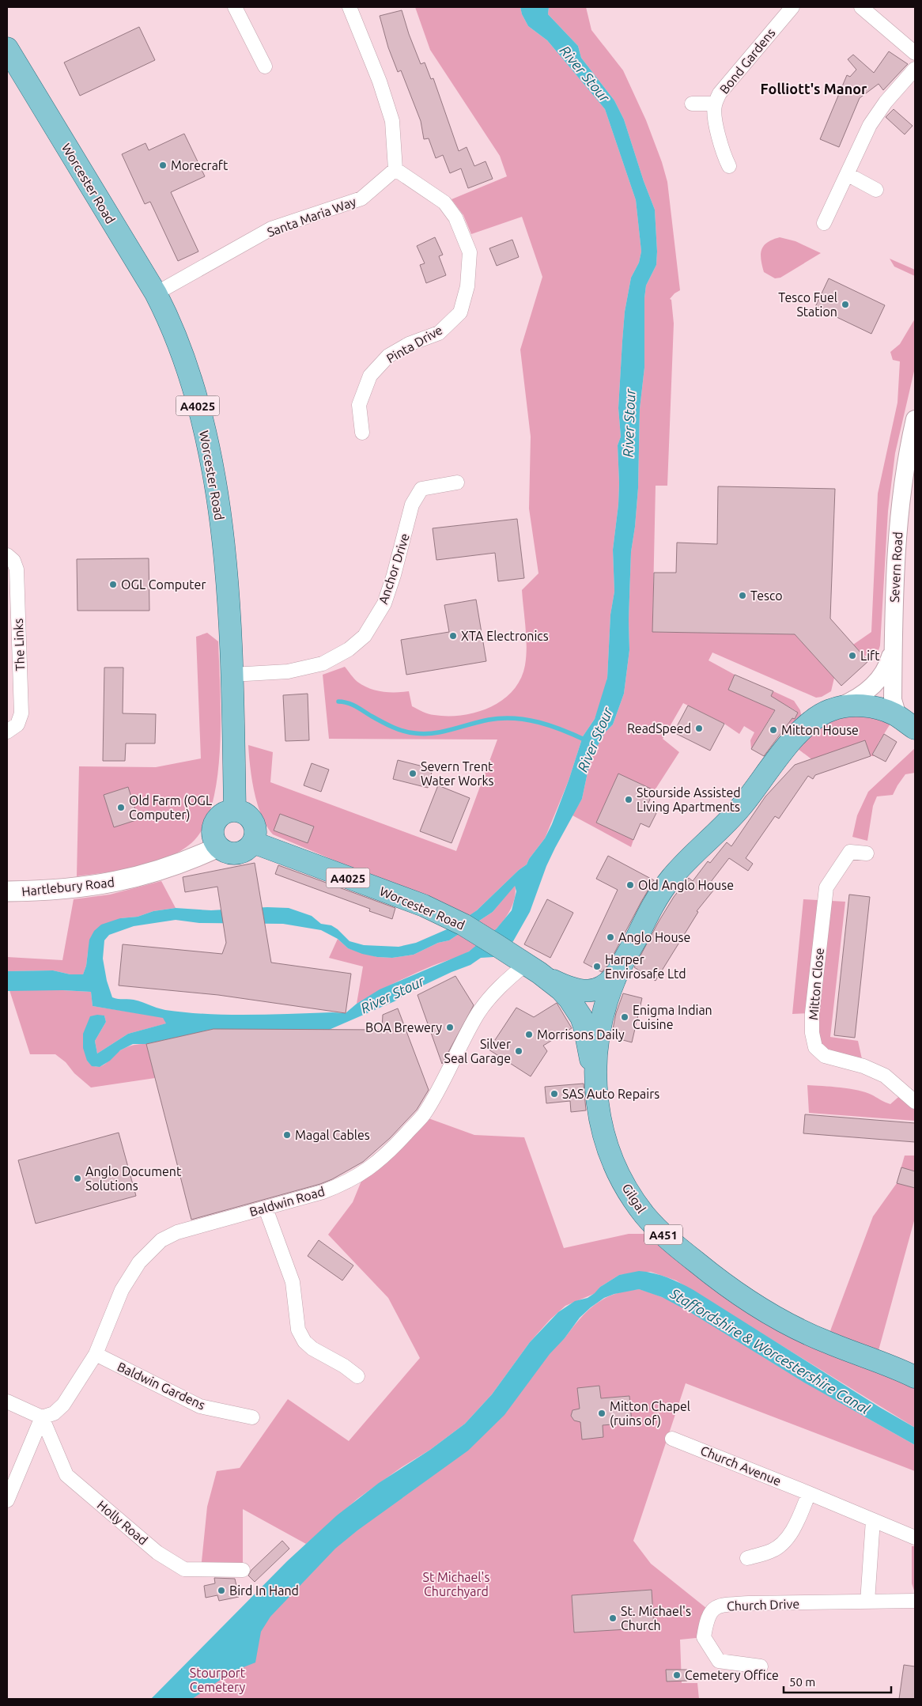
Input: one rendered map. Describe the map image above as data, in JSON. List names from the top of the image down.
{
  "streets": {
    "main road": [
      "Worcester Road",
      "A4025",
      "Hartlebury Road",
      "Gilgal",
      "A451"
    ],
    "street": [
      "Bond Gardens",
      "Santa Maria Way",
      "Pinta Drive",
      "Severn Road",
      "Anchor Drive",
      "The Links",
      "Mitton Close",
      "Baldwin Road",
      "Baldwin Gardens",
      "Church Avenue",
      "Holly Road",
      "Church Drive"
    ]
  },
  "crossings": [
    ["Worcester Road", "Santa Maria Way"],
    ["Worcester Road", "A4025"],
    ["Worcester Road", "Anchor Drive"],
    ["Worcester Road", "Hartlebury Road"],
    ["Worcester Road", "Baldwin Road"],
    ["Santa Maria Way", "Pinta Drive"],
    ["A4025", "Gilgal"],
    ["A4025", "Baldwin Road"],
    ["A4025", "A451"],
    ["Severn Road", "A451"],
    ["Gilgal", "A451"],
    ["Baldwin Road", "Baldwin Gardens"],
    ["Baldwin Road", "Holly Road"]
  ],
  "districts": ["Folliott's Manor"],
  "water": ["River Stour", "Staffordshire & Worcestershire Canal"],
  "parks": ["St Michael's Churchyard", "Stourport Cemetery"],
  "places": [
    "Morecraft",
    "Tesco Fuel Station",
    "OGL Computer",
    "Tesco",
    "XTA Electronics",
    "Lift",
    "ReadSpeed",
    "Mitton House",
    "Severn Trent Water Works",
    "Stourside Assisted Living Apartments",
    "Old Farm (OGL Computer)",
    "Old Anglo House",
    "Anglo House",
    "Harper Envirosafe Ltd",
    "Enigma Indian Cuisine",
    "BOA Brewery",
    "Morrisons Daily",
    "Silver Seal Garage",
    "SAS Auto Repairs",
    "Magal Cables",
    "Anglo Document Solutions",
    "Mitton Chapel (ruins of)",
    "Bird In Hand",
    "St. Michael's Church",
    "Cemetery Office"
  ],
  "scale_bar": "50 m"
}
